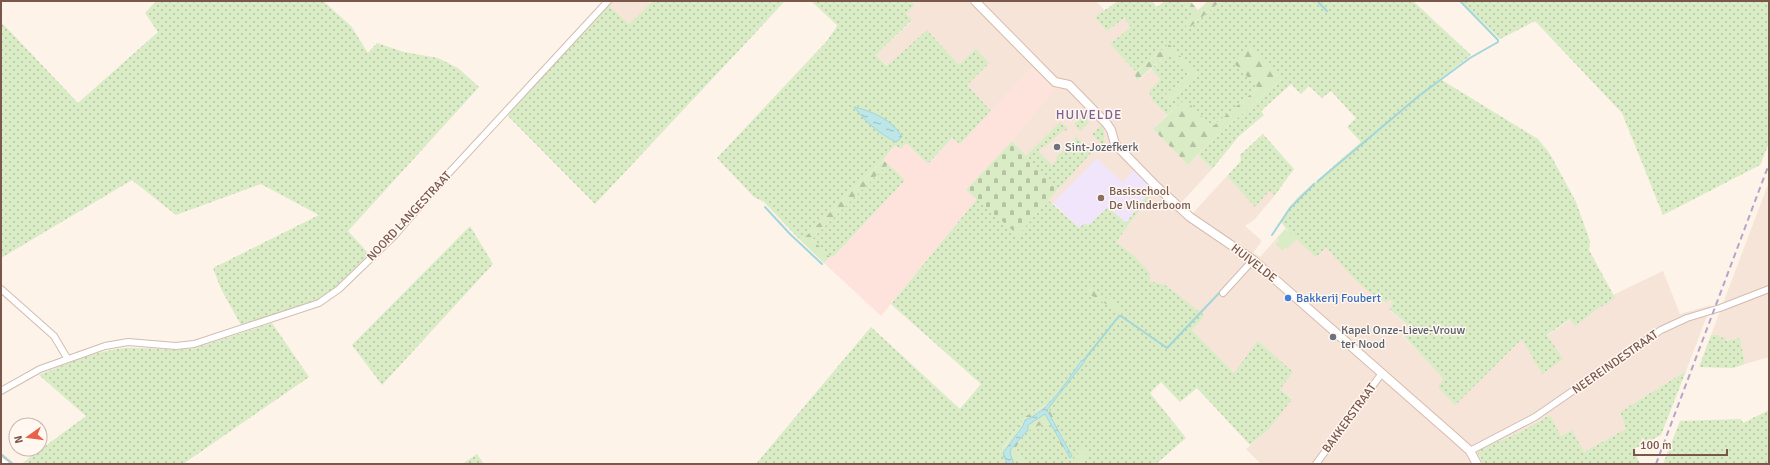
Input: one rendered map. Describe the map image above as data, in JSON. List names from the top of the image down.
{
  "streets": {
    "street": [
      "NOORD LANGESTRAAT",
      "HUIVELDE",
      "NEEREINDESTRAAT",
      "BAKKERSTRAAT"
    ]
  },
  "crossings": [
    ["HUIVELDE", "NEEREINDESTRAAT"],
    ["HUIVELDE", "BAKKERSTRAAT"]
  ],
  "districts": ["HUIVELDE"],
  "places": [
    "Sint-Jozefkerk",
    "Basisschool De Vlinderboom",
    "Bakkerij Foubert",
    "Kapel Onze-Lieve-Vrouw ter Nood"
  ],
  "scale_bar": "100 m",
  "north": "left"
}
